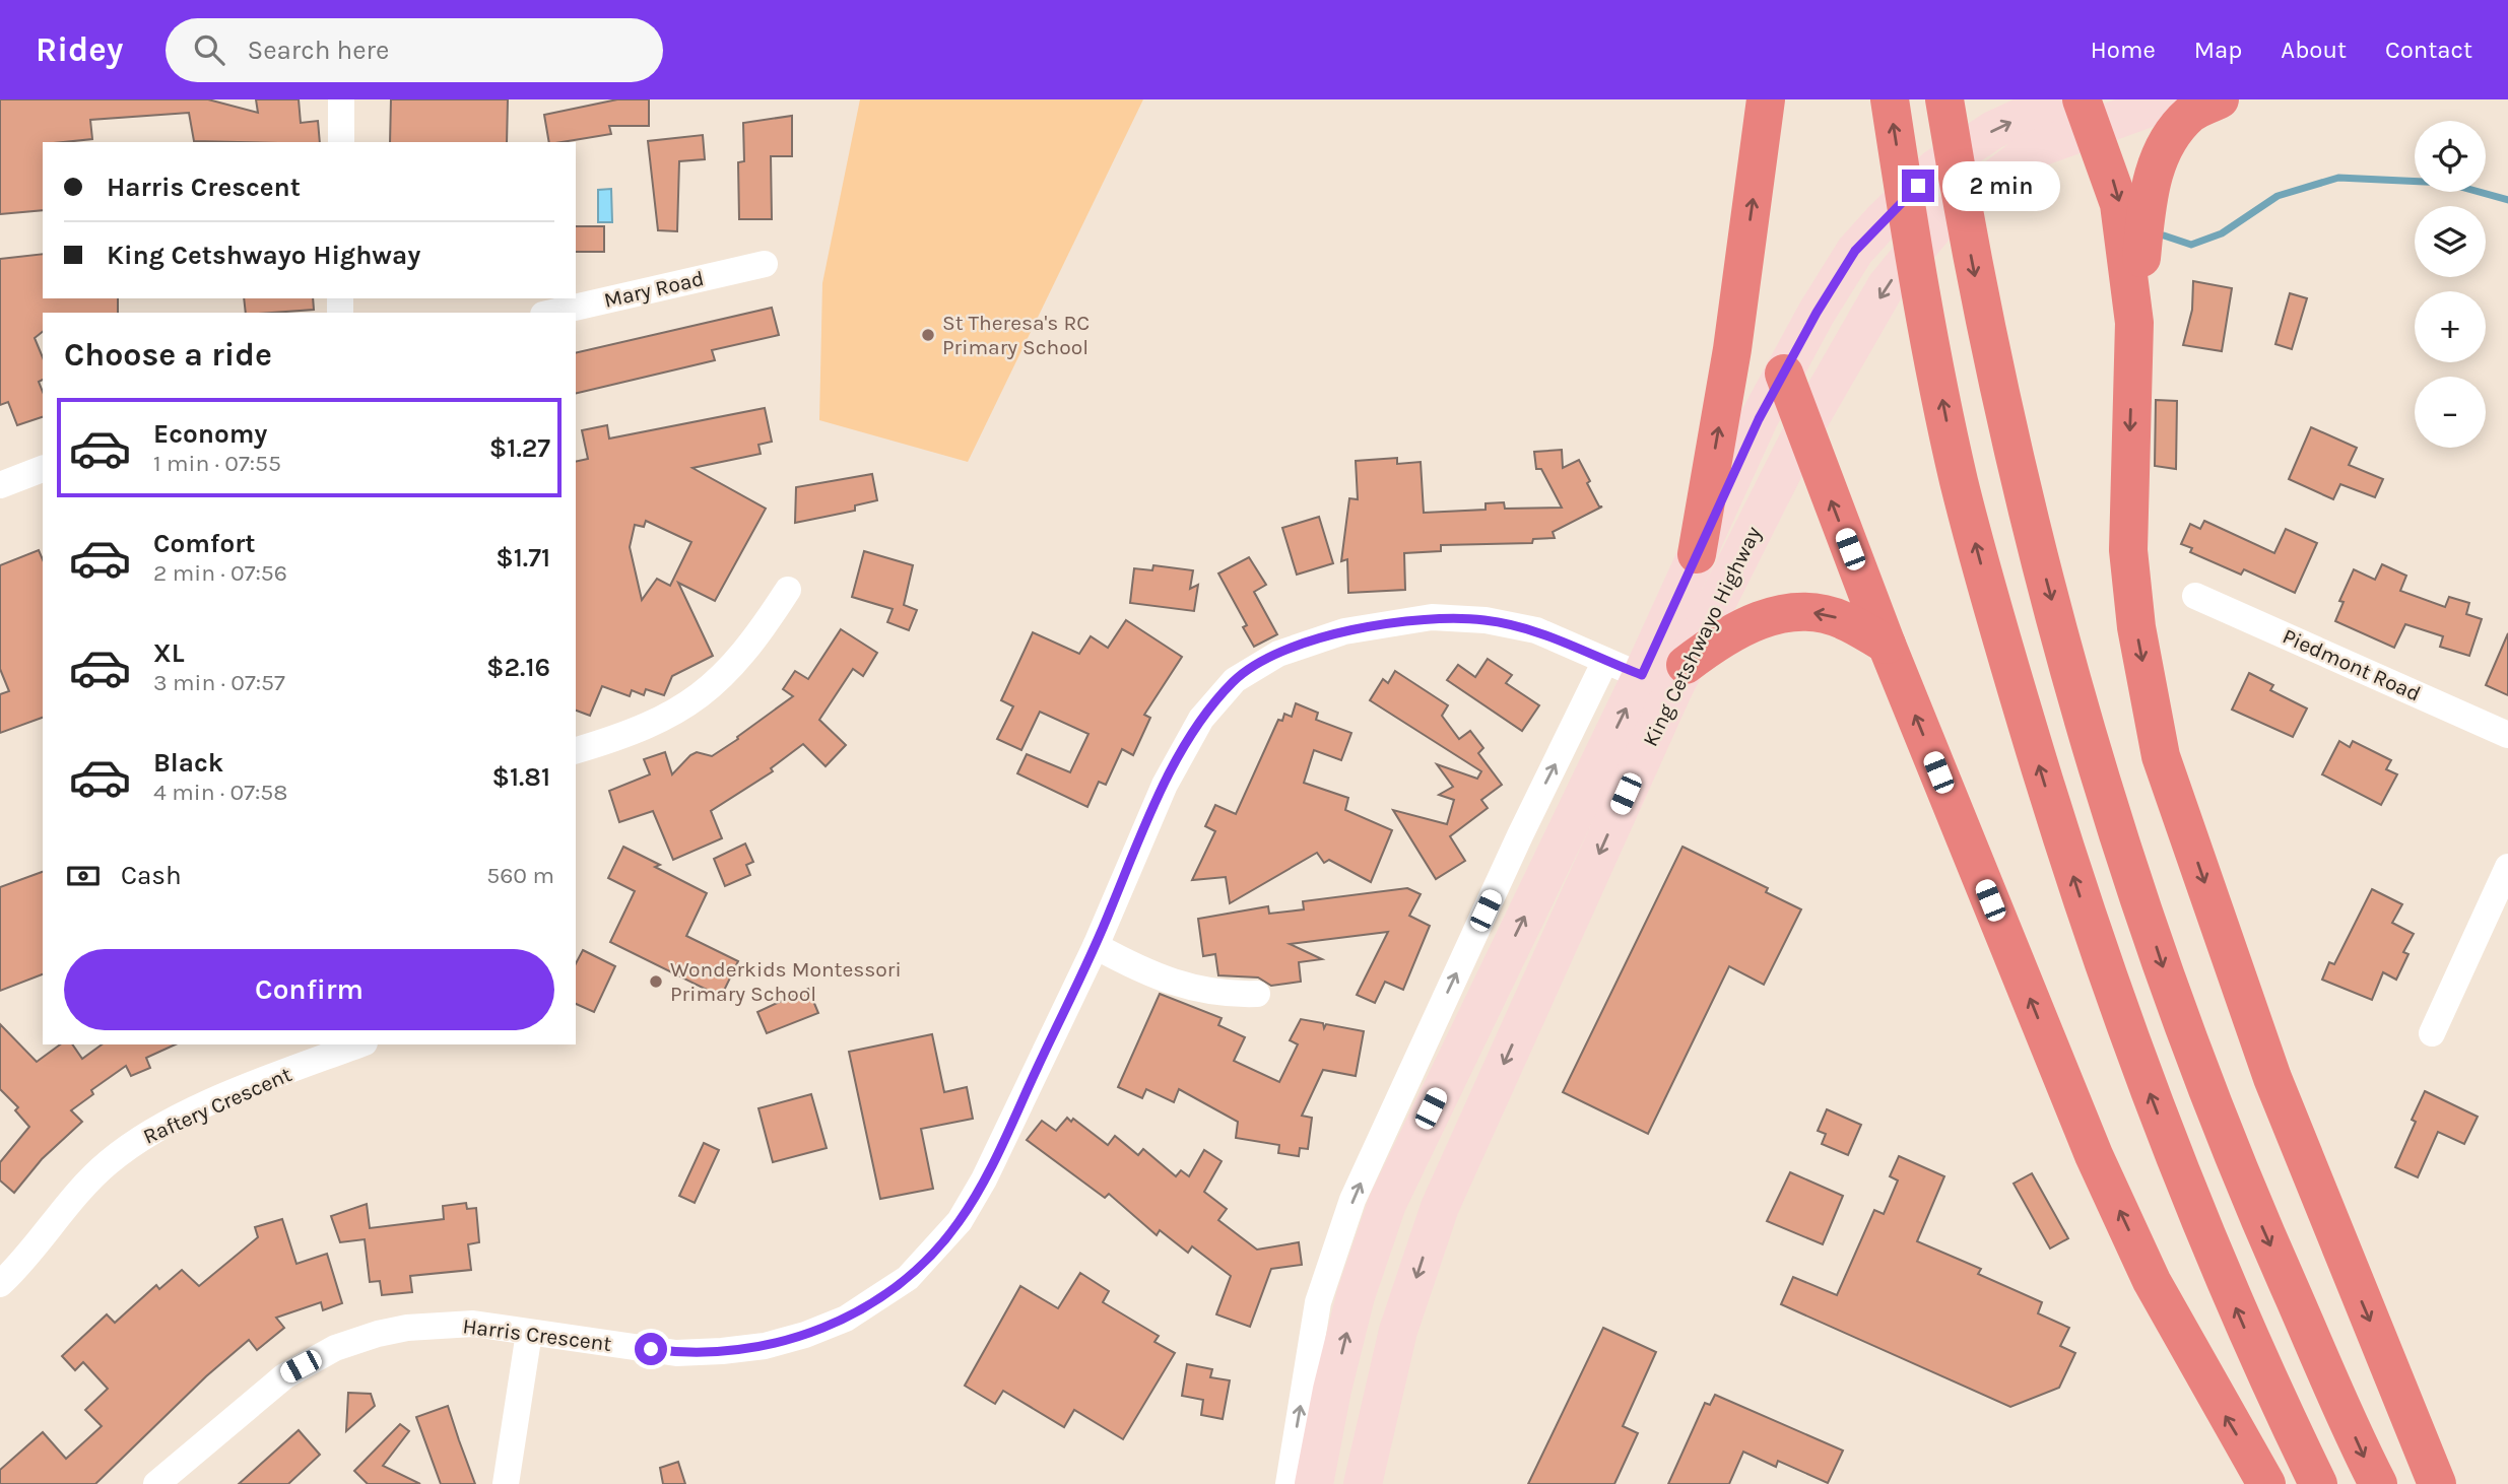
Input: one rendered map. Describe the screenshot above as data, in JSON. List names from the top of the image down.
{
  "streets": {
    "main road": ["King Cetshwayo Highway"],
    "street": [
      "Mary Road",
      "Piedmont Road",
      "Raftery Crescent",
      "Harris Crescent"
    ]
  },
  "crossings": [
    ["King Cetshwayo Highway", "Harris Crescent"]
  ],
  "places": ["St Theresa's RC Primary School", "Wonderkids Montessori Primary School"],
  "page": {
    "header": "Ridey",
    "search": "Search here",
    "nav": [
      "Home",
      "Map",
      "About",
      "Contact"
    ],
    "map_buttons": ["+", "−"],
    "banner": ["Harris Crescent", "King Cetshwayo Highway"],
    "bubble": "2 min",
    "heading": "Choose a ride",
    "list": [
      {
        "name": "Economy",
        "note": "1 min · 07:55",
        "value": "$1.27"
      },
      {
        "name": "Comfort",
        "note": "2 min · 07:56",
        "value": "$1.71"
      },
      {
        "name": "XL",
        "note": "3 min · 07:57",
        "value": "$2.16"
      },
      {
        "name": "Black",
        "note": "4 min · 07:58",
        "value": "$1.81"
      }
    ],
    "pay": ["Cash", "560 m"],
    "buttons": "Confirm"
  }
}
